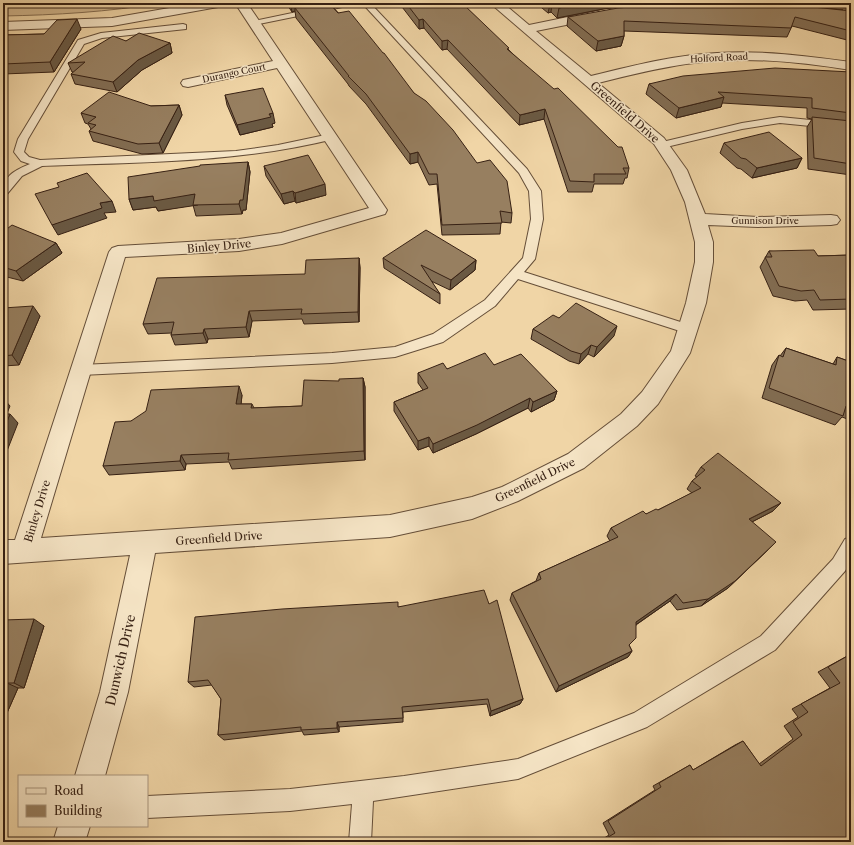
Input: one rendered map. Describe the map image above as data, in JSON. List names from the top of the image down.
{
  "streets": {
    "street": [
      "Holford Road",
      "Durango Court",
      "Greenfield Drive",
      "Gunnison Drive",
      "Binley Drive",
      "Dunwich Drive"
    ]
  },
  "crossings": [
    ["Holford Road", "Greenfield Drive"],
    ["Durango Court", "Binley Drive"],
    ["Greenfield Drive", "Gunnison Drive"],
    ["Greenfield Drive", "Binley Drive"],
    ["Greenfield Drive", "Dunwich Drive"]
  ],
  "legend": ["Road", "Building"]
}
